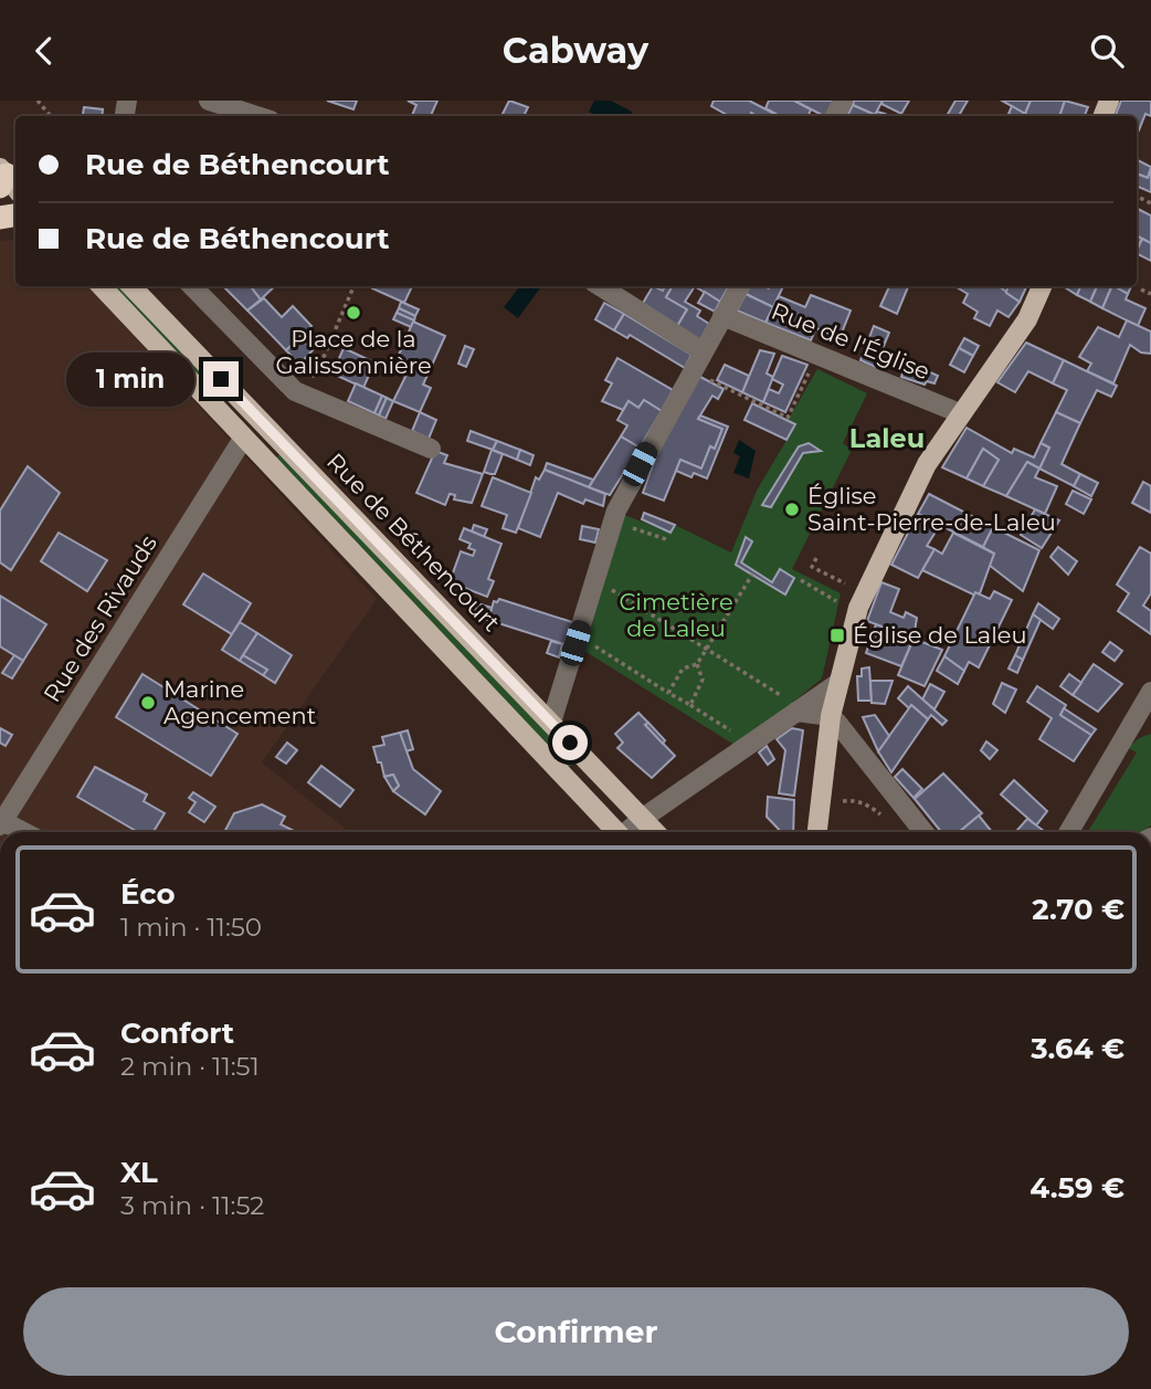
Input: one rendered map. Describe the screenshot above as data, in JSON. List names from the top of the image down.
{
  "streets": {
    "main road": ["Rue de Béthencourt"],
    "street": ["Rue de l'Église", "Rue des Rivauds"]
  },
  "districts": ["Laleu"],
  "parks": ["Cimetière de Laleu"],
  "places": {
    "other": ["Place de la Galissonnière", "Église Saint-Pierre-de-Laleu", "Marine Agencement"],
    "transit": ["Église de Laleu"]
  },
  "page": {
    "header": "Cabway",
    "banner": ["Rue de Béthencourt", "Rue de Béthencourt"],
    "bubble": "1 min",
    "list": [
      {
        "name": "Éco",
        "note": "1 min · 11:50",
        "value": "2.70 €"
      },
      {
        "name": "Confort",
        "note": "2 min · 11:51",
        "value": "3.64 €"
      },
      {
        "name": "XL",
        "note": "3 min · 11:52",
        "value": "4.59 €"
      }
    ],
    "buttons": "Confirmer"
  }
}
